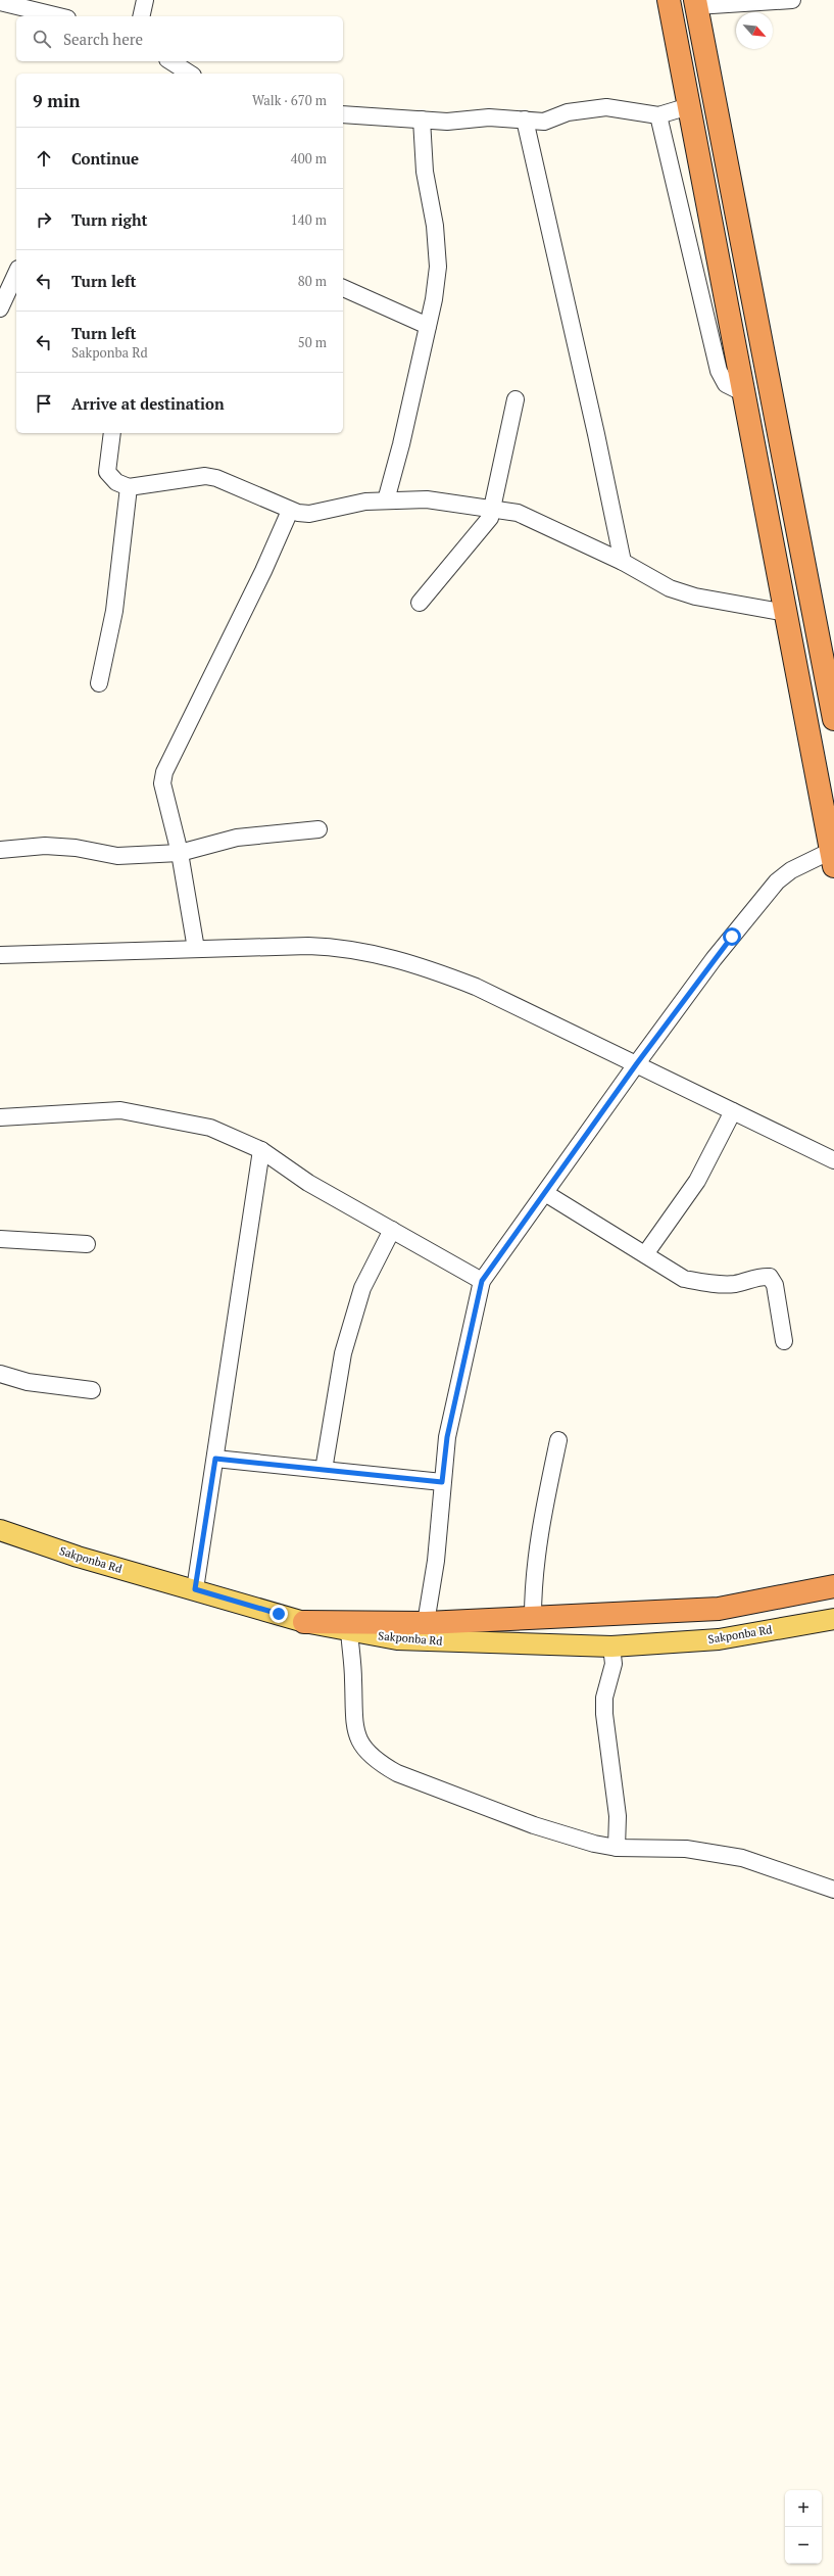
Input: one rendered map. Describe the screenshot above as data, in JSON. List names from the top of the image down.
{
  "streets": {
    "main road": ["Sakponba Rd"]
  },
  "north": "bottom right",
  "page": {
    "search": "Search here",
    "heading": ["9 min", "Walk · 670 m"],
    "list": [
      ["Continue", "400 m"],
      ["Turn right", "140 m"],
      ["Turn left", "80 m"],
      ["Turn left", "Sakponba Rd", "50 m"],
      "Arrive at destination"
    ],
    "map_buttons": ["+", "−"]
  }
}
